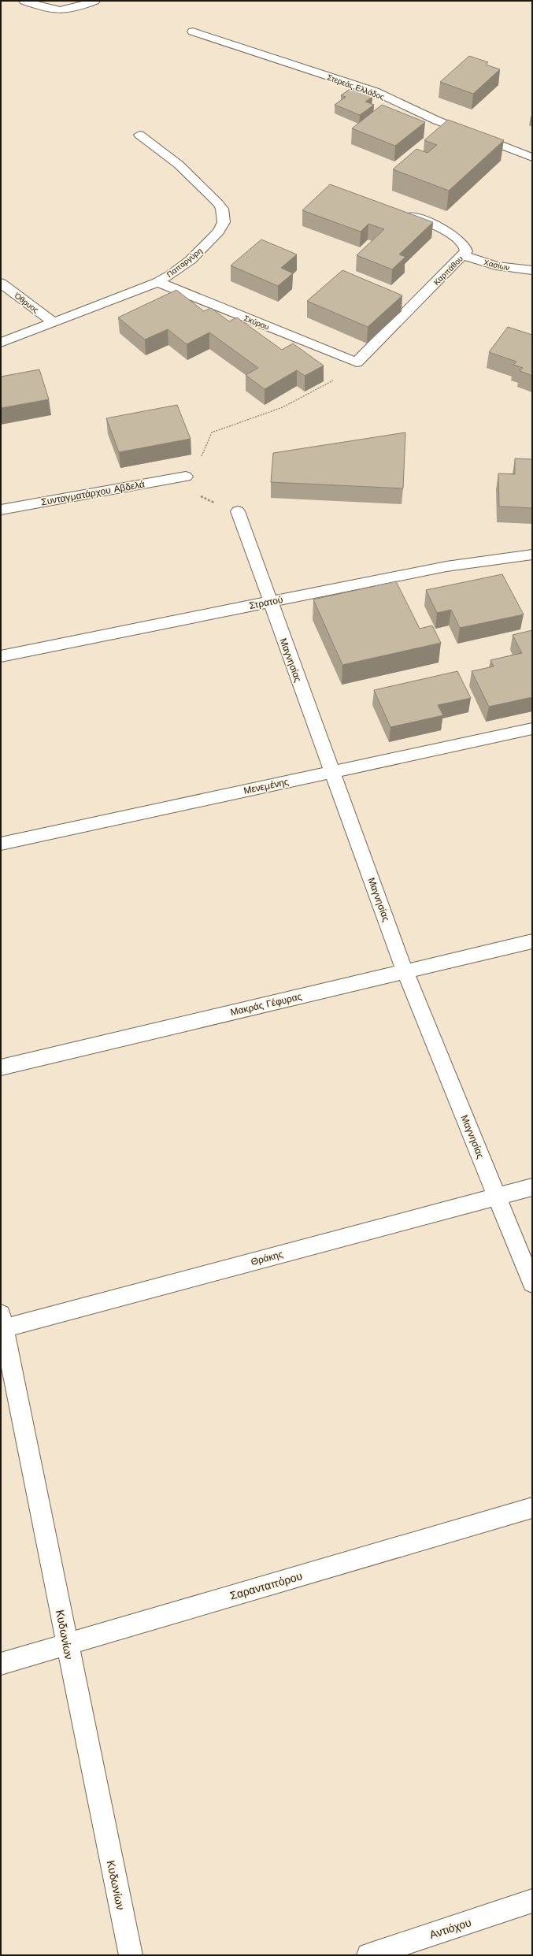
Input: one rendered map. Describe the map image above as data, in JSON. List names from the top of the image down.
{
  "streets": {
    "street": [
      "Στερεάς Ελλάδος",
      "Παπαργύρη",
      "Χασίων",
      "Καρπάθου",
      "Όθρυος",
      "Σκύρου",
      "Συνταγματάρχου Αβδελά",
      "Στρατού",
      "Μαγνησίας",
      "Μενεμένης",
      "Μακράς Γέφυρας",
      "Θράκης",
      "Σαρανταπόρου",
      "Κυδωνίων",
      "Αντιόχου"
    ]
  },
  "crossings": [
    ["Παπαργύρη", "Όθρυος"],
    ["Παπαργύρη", "Σκύρου"],
    ["Χασίων", "Καρπάθου"],
    ["Καρπάθου", "Σκύρου"],
    ["Στρατού", "Μαγνησίας"],
    ["Μαγνησίας", "Μενεμένης"],
    ["Μαγνησίας", "Μακράς Γέφυρας"],
    ["Μαγνησίας", "Θράκης"],
    ["Θράκης", "Κυδωνίων"],
    ["Σαρανταπόρου", "Κυδωνίων"]
  ]
}
